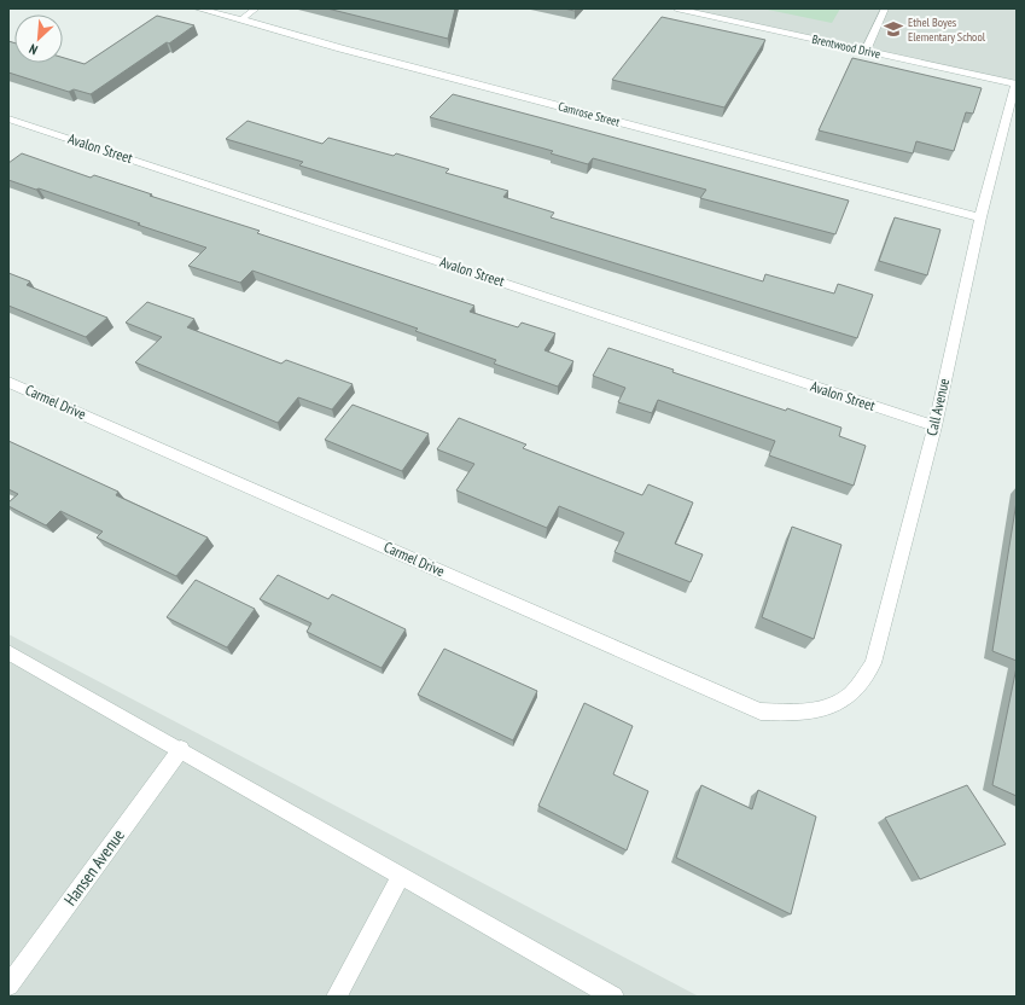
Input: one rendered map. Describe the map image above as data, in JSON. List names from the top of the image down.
{
  "streets": {
    "street": [
      "Brentwood Drive",
      "Camrose Street",
      "Avalon Street",
      "Carmel Drive",
      "Call Avenue",
      "Hansen Avenue"
    ]
  },
  "crossings": [
    ["Brentwood Drive", "Call Avenue"],
    ["Camrose Street", "Call Avenue"],
    ["Avalon Street", "Call Avenue"],
    ["Carmel Drive", "Call Avenue"]
  ],
  "places": {
    "school or university": ["Ethel Boyes Elementary School"]
  },
  "north": "bottom left"
}
